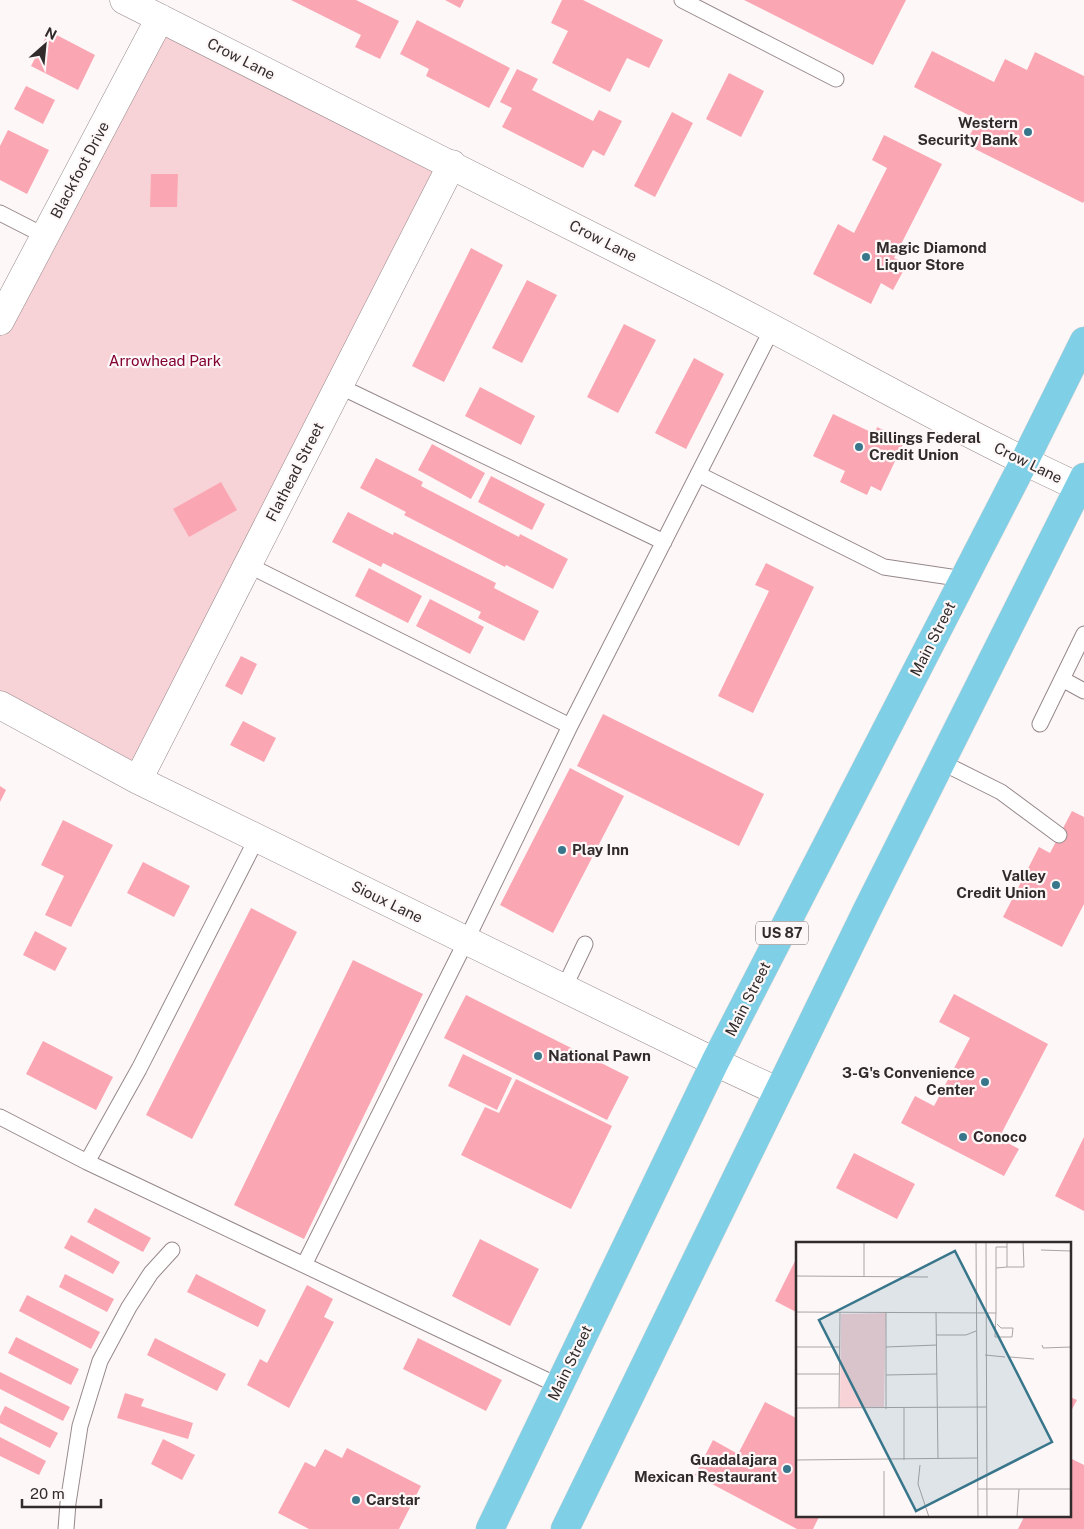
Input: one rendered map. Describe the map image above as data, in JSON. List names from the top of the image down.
{
  "streets": {
    "main road": ["Main Street", "US 87"],
    "street": [
      "Crow Lane",
      "Blackfoot Drive",
      "Flathead Street",
      "Sioux Lane"
    ]
  },
  "crossings": [
    ["Crow Lane", "Blackfoot Drive"],
    ["Crow Lane", "Flathead Street"],
    ["Crow Lane", "Main Street"],
    ["Flathead Street", "Sioux Lane"],
    ["Main Street", "Sioux Lane"]
  ],
  "parks": ["Arrowhead Park"],
  "places": [
    "Western Security Bank",
    "Magic Diamond Liquor Store",
    "Billings Federal Credit Union",
    "Play Inn",
    "Valley Credit Union",
    "National Pawn",
    "3-G's Convenience Center",
    "Conoco",
    "Guadalajara Mexican Restaurant",
    "Carstar"
  ],
  "scale_bar": "20 m",
  "north": "top right"
}
